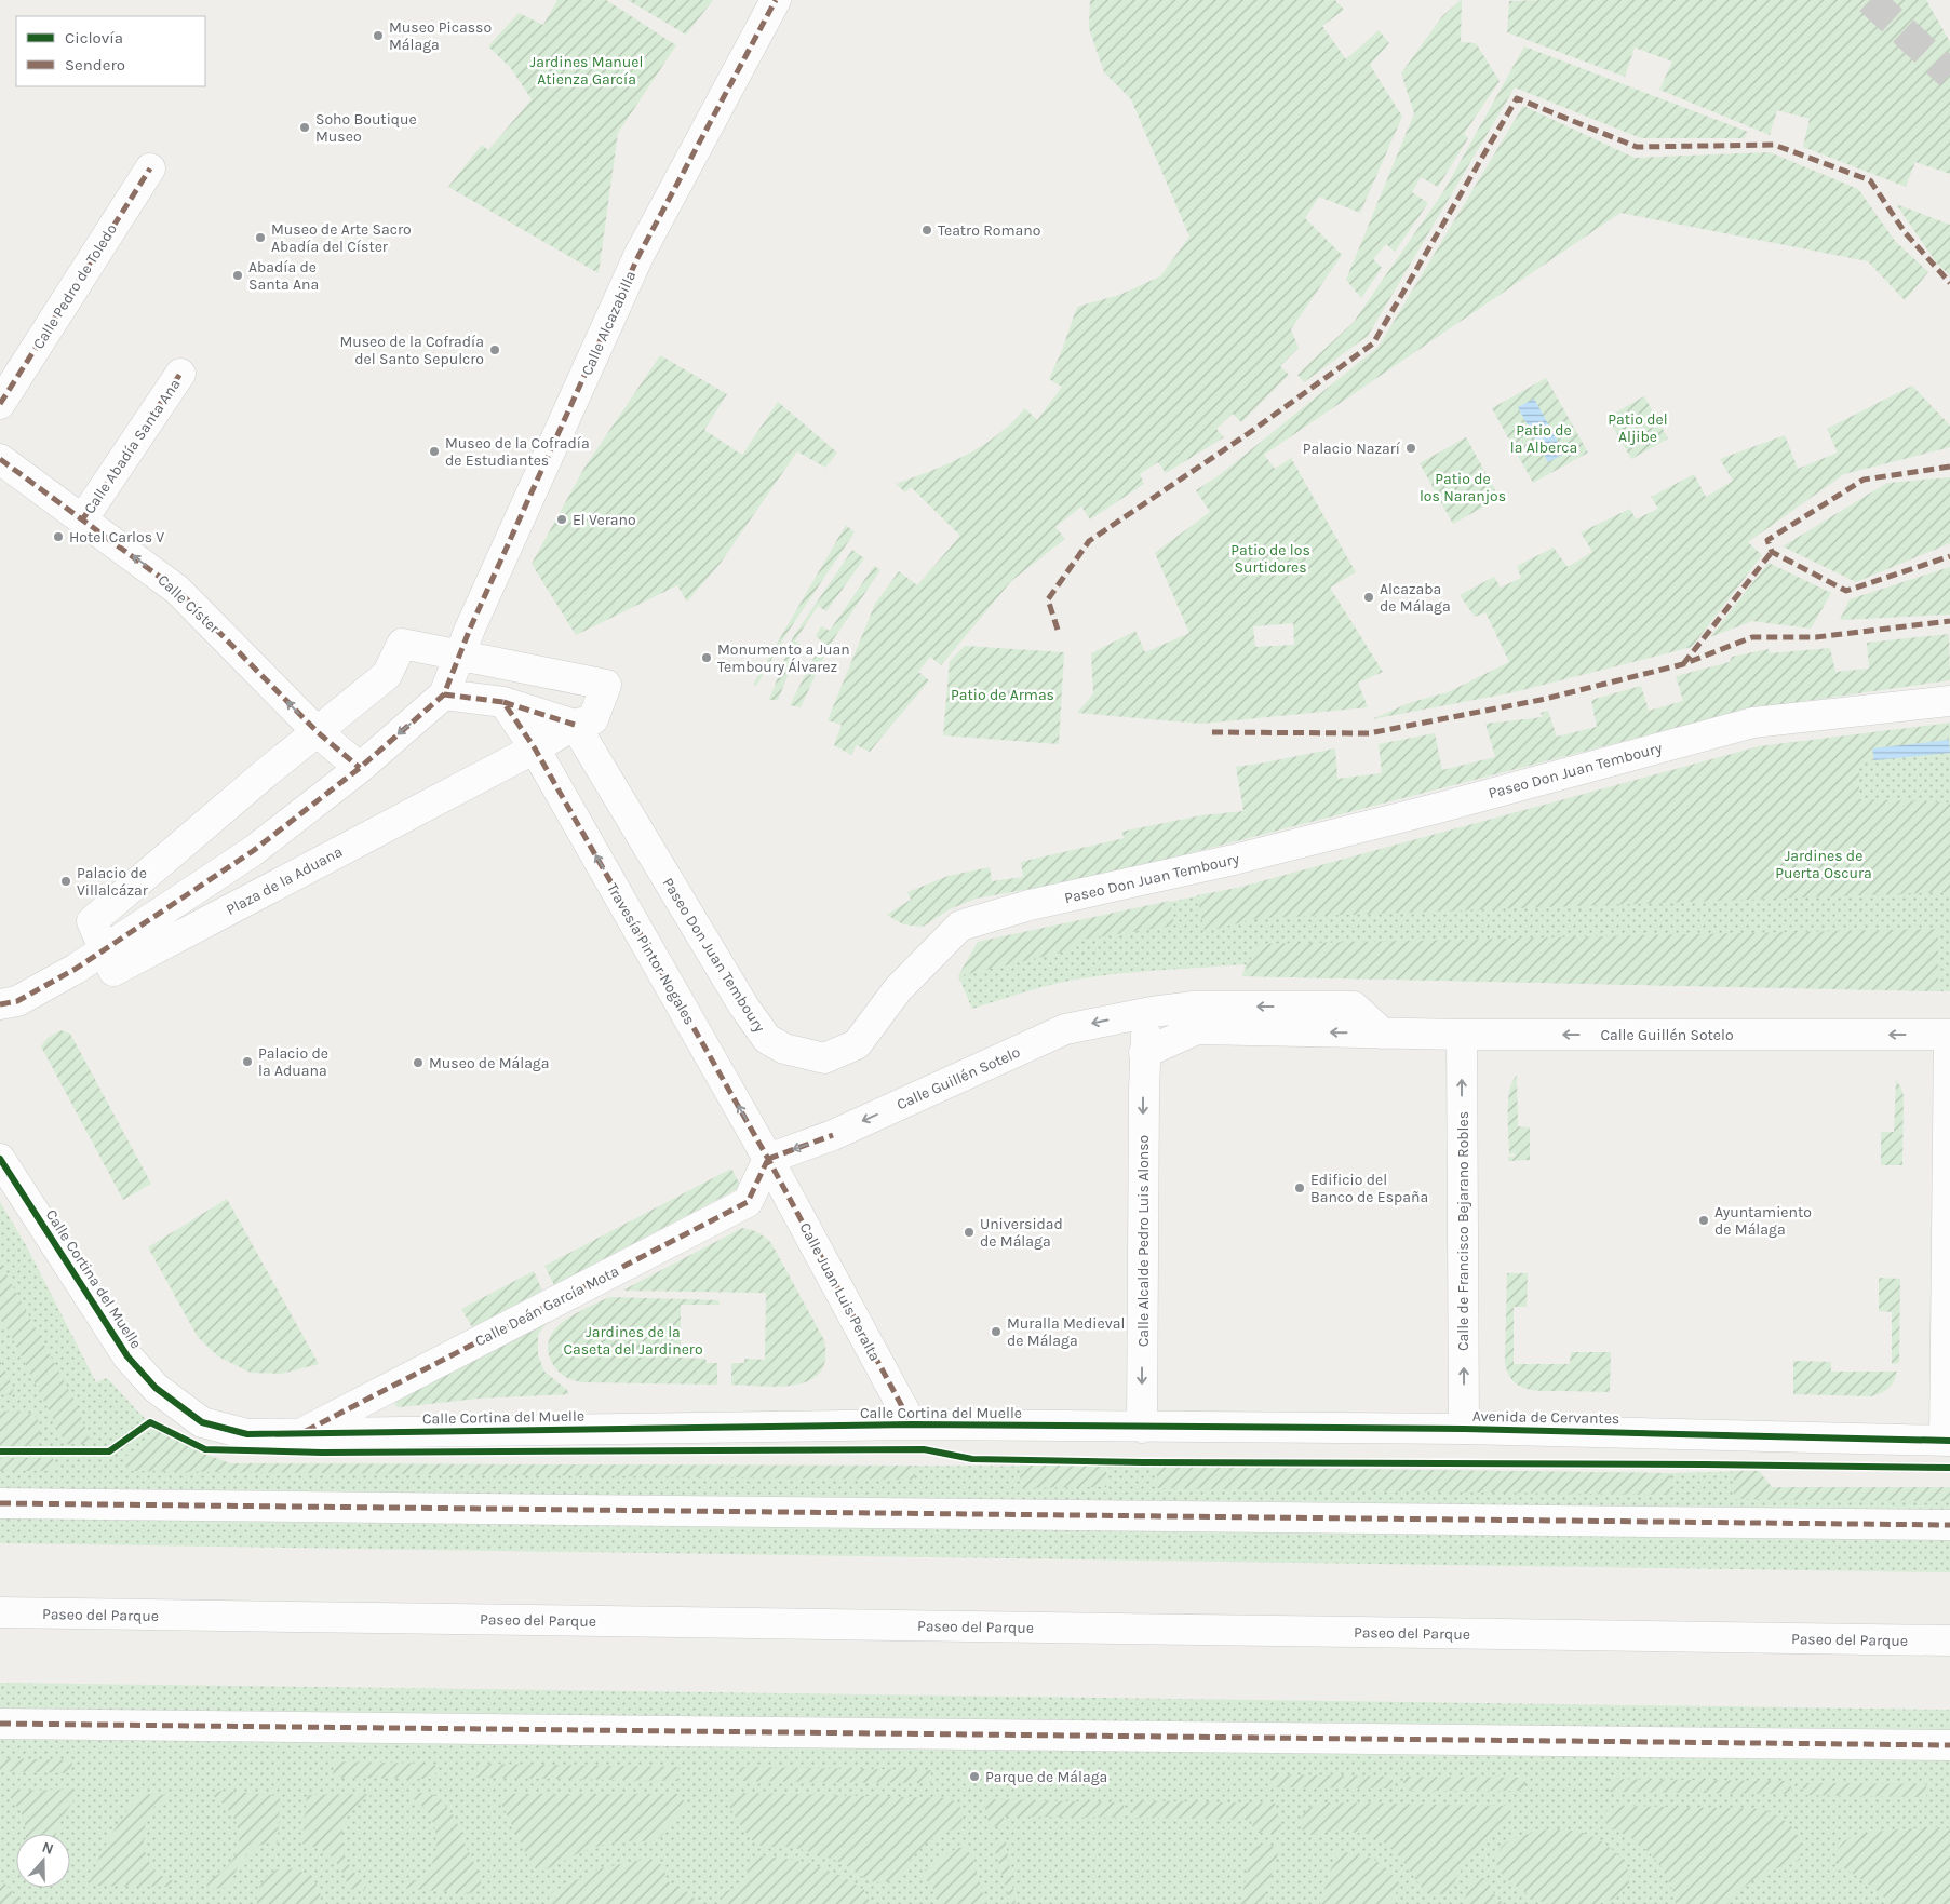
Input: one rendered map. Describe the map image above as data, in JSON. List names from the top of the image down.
{
  "streets": {
    "street": [
      "Calle Pedro de Toledo",
      "Calle Alcazabilla",
      "Calle Abadía Santa Ana",
      "Calle Císter",
      "Paseo Don Juan Temboury",
      "Plaza de la Aduana",
      "Travesía Pintor Nogales",
      "Calle Guillén Sotelo",
      "Calle de Francisco Bejarano Robles",
      "Calle Alcalde Pedro Luis Alonso",
      "Calle Cortina del Muelle",
      "Calle Juan Luis Peralta",
      "Calle Deán García Mota",
      "Avenida de Cervantes",
      "Paseo del Parque"
    ]
  },
  "crossings": [
    ["Calle Alcazabilla", "Plaza de la Aduana"],
    ["Calle Abadía Santa Ana", "Calle Císter"],
    ["Calle Císter", "Plaza de la Aduana"],
    ["Paseo Don Juan Temboury", "Plaza de la Aduana"],
    ["Plaza de la Aduana", "Travesía Pintor Nogales"],
    ["Travesía Pintor Nogales", "Calle Guillén Sotelo"],
    ["Travesía Pintor Nogales", "Calle Juan Luis Peralta"],
    ["Travesía Pintor Nogales", "Calle Deán García Mota"],
    ["Calle Guillén Sotelo", "Calle de Francisco Bejarano Robles"],
    ["Calle Guillén Sotelo", "Calle Alcalde Pedro Luis Alonso"],
    ["Calle Guillén Sotelo", "Calle Juan Luis Peralta"],
    ["Calle Guillén Sotelo", "Calle Deán García Mota"],
    ["Calle de Francisco Bejarano Robles", "Avenida de Cervantes"],
    ["Calle Alcalde Pedro Luis Alonso", "Calle Cortina del Muelle"],
    ["Calle Alcalde Pedro Luis Alonso", "Avenida de Cervantes"],
    ["Calle Cortina del Muelle", "Calle Juan Luis Peralta"],
    ["Calle Cortina del Muelle", "Calle Deán García Mota"],
    ["Calle Cortina del Muelle", "Avenida de Cervantes"],
    ["Calle Juan Luis Peralta", "Calle Deán García Mota"]
  ],
  "one_way": [
    "Calle Císter",
    "Travesía Pintor Nogales",
    "Calle Guillén Sotelo",
    "Calle de Francisco Bejarano Robles",
    "Calle Alcalde Pedro Luis Alonso"
  ],
  "parks": [
    "Jardines Manuel Atienza García",
    "Patio del Aljibe",
    "Patio de la Alberca",
    "Patio de los Naranjos",
    "Patio de los Surtidores",
    "Patio de Armas",
    "Jardines de Puerta Oscura",
    "Jardines de la Caseta del Jardinero"
  ],
  "places": [
    "Museo Picasso Málaga",
    "Soho Boutique Museo",
    "Teatro Romano",
    "Museo de Arte Sacro Abadía del Císter",
    "Abadía de Santa Ana",
    "Museo de la Cofradía del Santo Sepulcro",
    "Palacio Nazarí",
    "Museo de la Cofradía de Estudiantes",
    "El Verano",
    "Hotel Carlos V",
    "Alcazaba de Málaga",
    "Monumento a Juan Temboury Álvarez",
    "Palacio de Villalcázar",
    "Palacio de la Aduana",
    "Museo de Málaga",
    "Edificio del Banco de España",
    "Ayuntamiento de Málaga",
    "Universidad de Málaga",
    "Muralla Medieval de Málaga",
    "Parque de Málaga"
  ],
  "legend": ["Ciclovía", "Sendero"],
  "north": "top"
}
